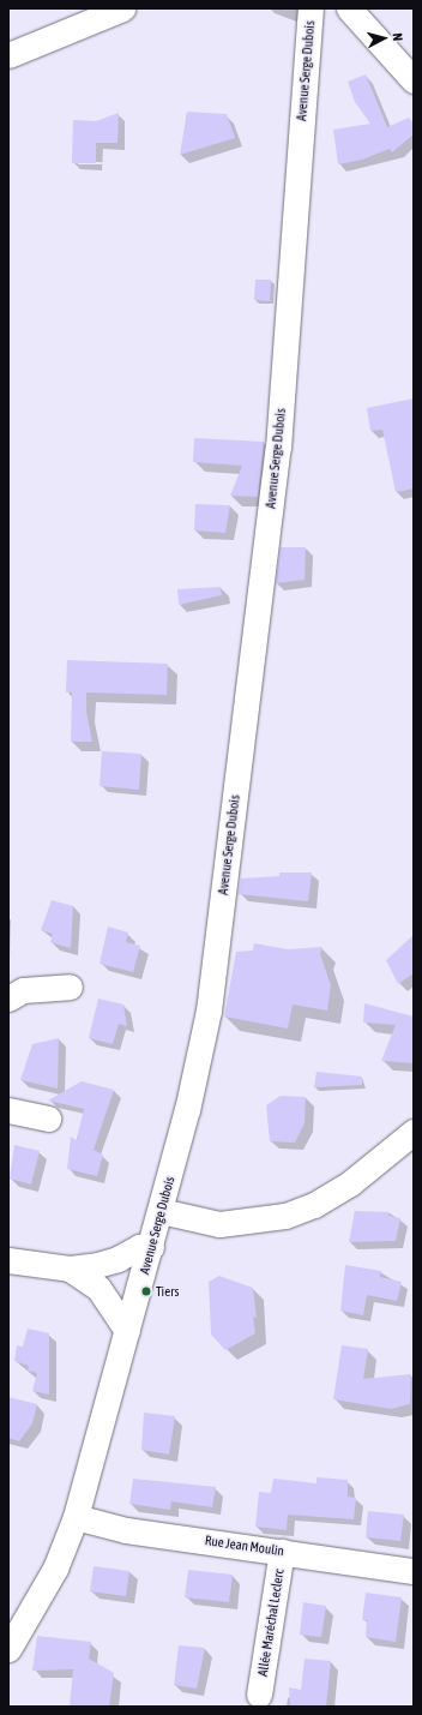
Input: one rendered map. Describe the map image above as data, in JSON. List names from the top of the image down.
{
  "streets": {
    "street": ["Avenue Serge Dubois", "Rue Jean Moulin", "Allée Maréchal Leclerc"]
  },
  "crossings": [
    ["Avenue Serge Dubois", "Rue Jean Moulin"],
    ["Rue Jean Moulin", "Allée Maréchal Leclerc"]
  ],
  "places": ["Tiers"],
  "north": "right"
}
